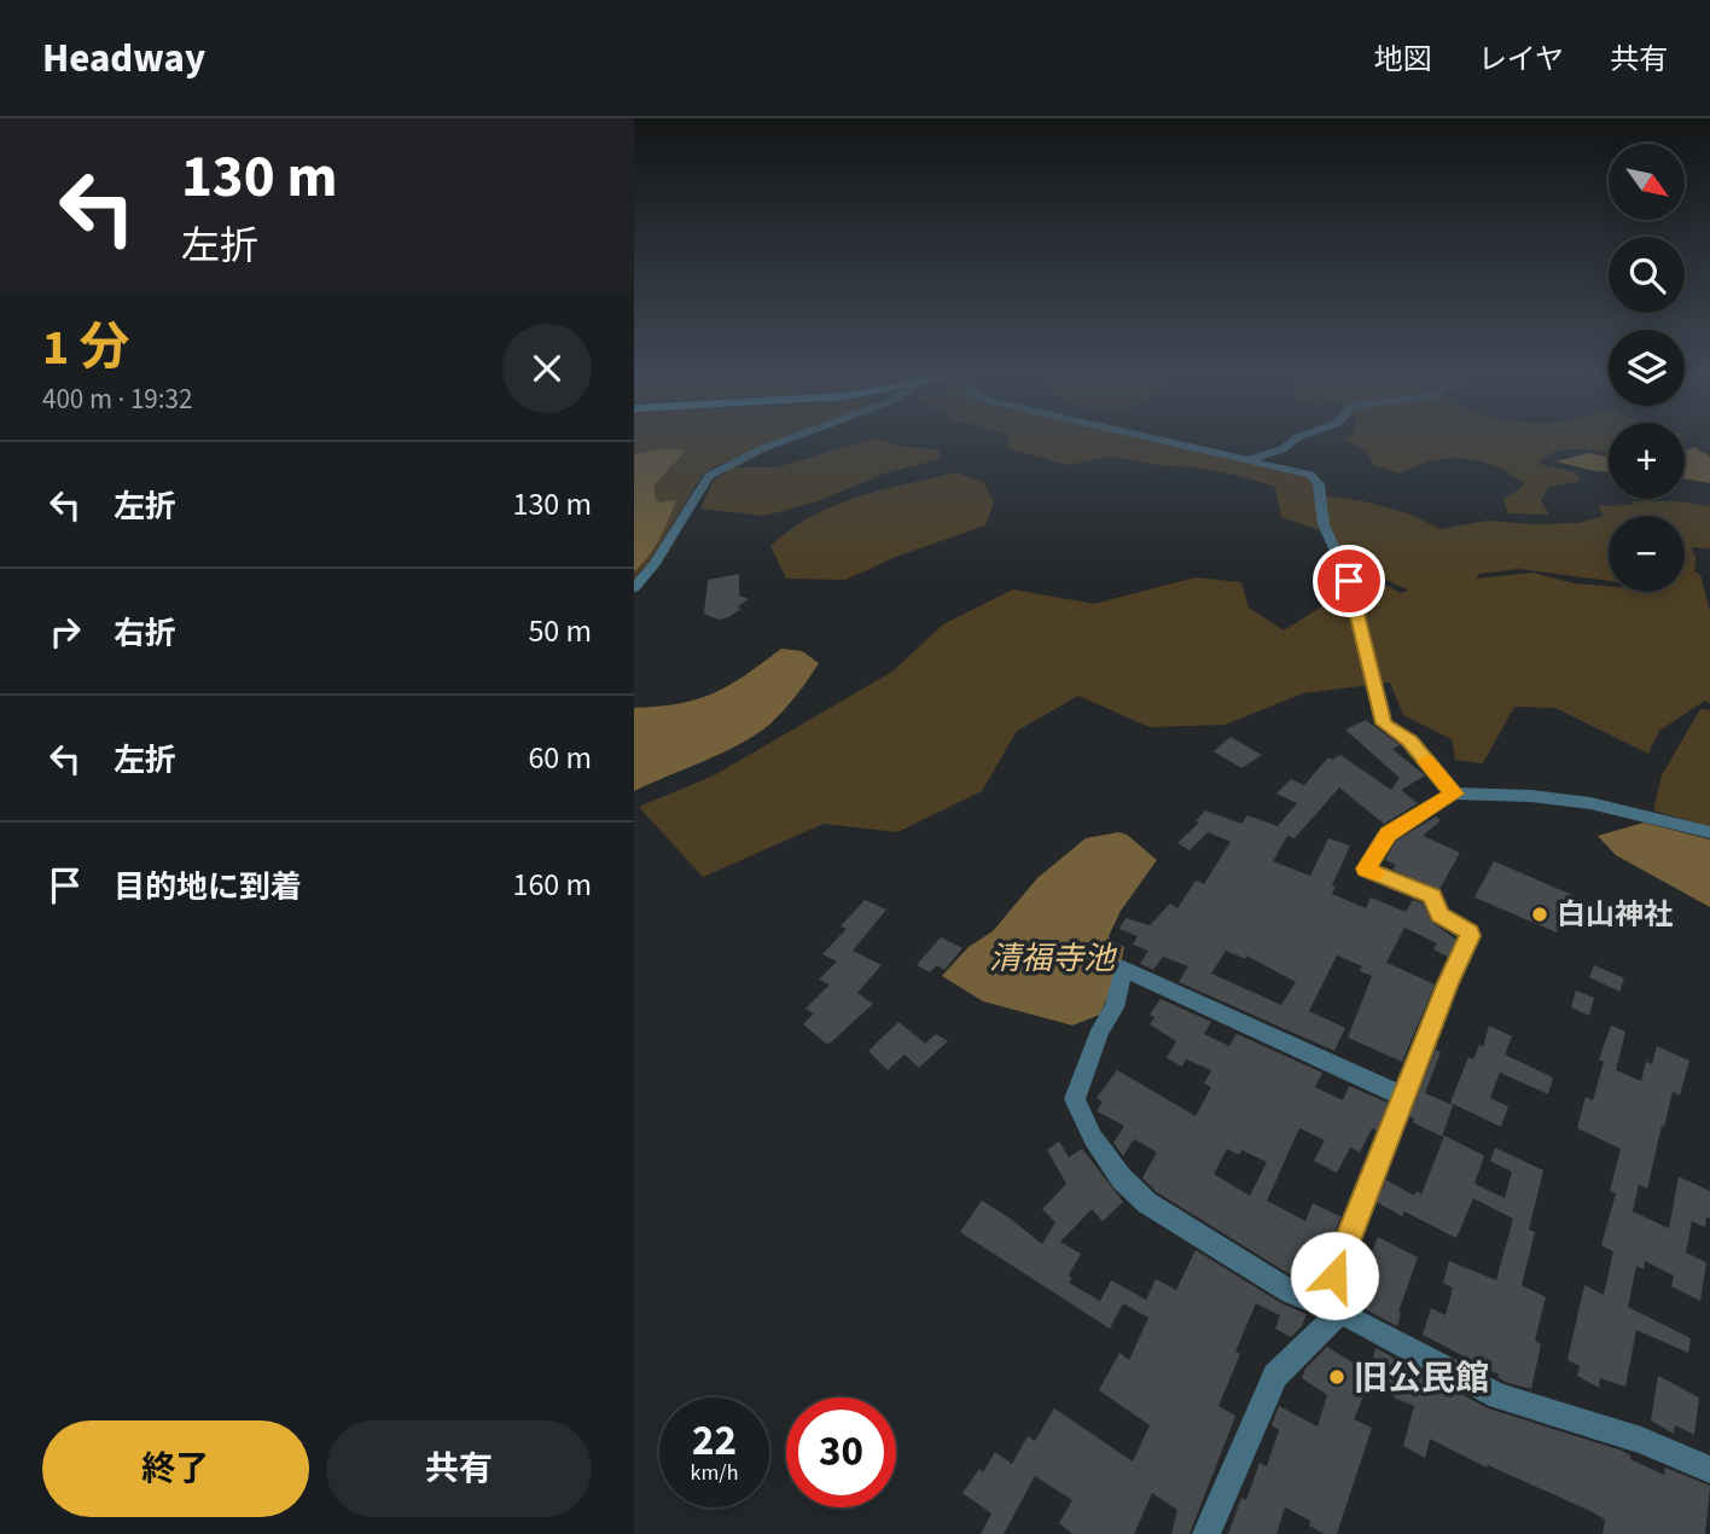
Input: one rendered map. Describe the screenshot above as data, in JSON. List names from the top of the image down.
{
  "water": ["清福寺池"],
  "places": ["白山神社", "旧公民館"],
  "north": "bottom right",
  "page": {
    "header": "Headway",
    "nav": ["地図", "レイヤ", "共有"],
    "turn": ["130 m", "左折"],
    "map_buttons": ["+", "−"],
    "heading": ["1 分", "400 m · 19:32"],
    "list": [
      {
        "name": "左折",
        "value": "130 m"
      },
      {
        "name": "右折",
        "value": "50 m"
      },
      {
        "name": "左折",
        "value": "60 m"
      },
      {
        "name": "目的地に到着",
        "value": "160 m"
      }
    ],
    "speed": "22 km/h",
    "limit": "30",
    "buttons": ["終了", "共有"]
  }
}
